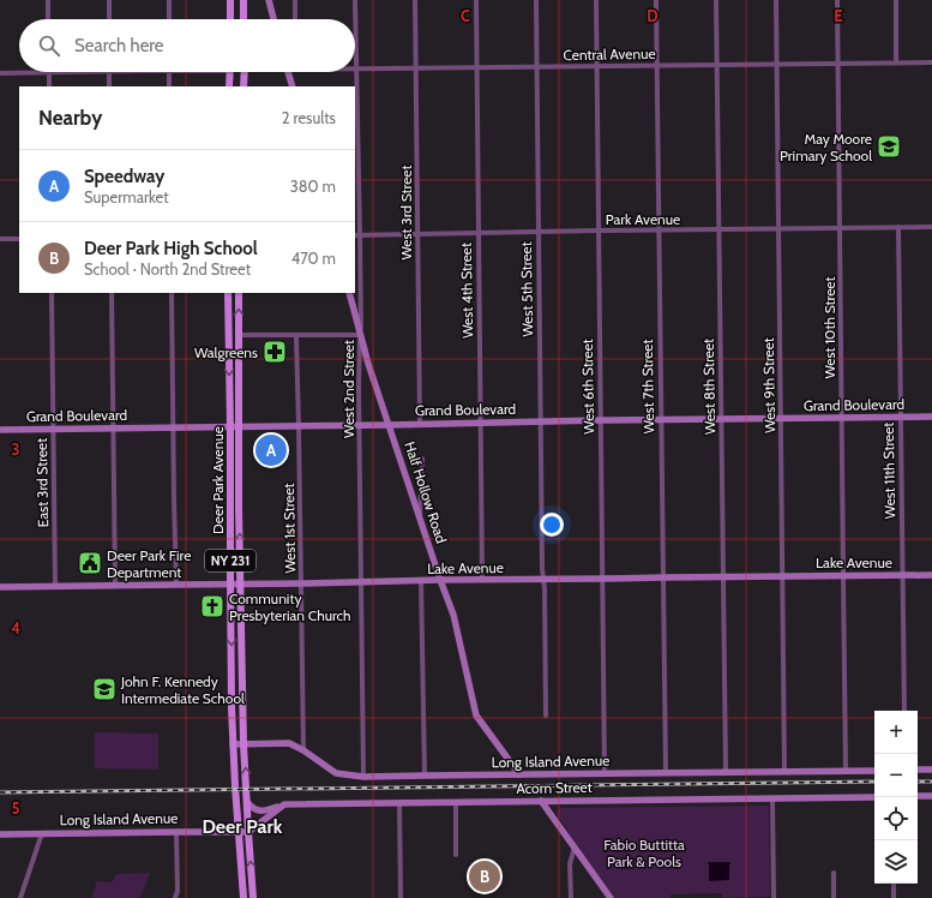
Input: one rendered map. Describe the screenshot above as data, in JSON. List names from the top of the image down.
{
  "streets": {
    "main road": ["Deer Park Avenue", "NY 231"],
    "street": [
      "Central Avenue",
      "West 3rd Street",
      "Park Avenue",
      "West 5th Street",
      "West 4th Street",
      "West 10th Street",
      "West 9th Street",
      "West 6th Street",
      "West 7th Street",
      "West 8th Street",
      "West 2nd Street",
      "Grand Boulevard",
      "West 11th Street",
      "East 3rd Street",
      "Half Hollow Road",
      "West 1st Street",
      "Lake Avenue",
      "Long Island Avenue",
      "Acorn Street"
    ]
  },
  "crossings": [
    ["Central Avenue", "West 3rd Street"],
    ["Central Avenue", "West 5th Street"],
    ["Central Avenue", "West 4th Street"],
    ["Central Avenue", "West 10th Street"],
    ["Central Avenue", "West 9th Street"],
    ["Central Avenue", "West 6th Street"],
    ["Central Avenue", "West 7th Street"],
    ["Central Avenue", "West 8th Street"],
    ["Central Avenue", "West 2nd Street"],
    ["West 3rd Street", "Park Avenue"],
    ["West 3rd Street", "Grand Boulevard"],
    ["Park Avenue", "West 5th Street"],
    ["Park Avenue", "West 4th Street"],
    ["Park Avenue", "West 10th Street"],
    ["Park Avenue", "West 9th Street"],
    ["Park Avenue", "West 6th Street"],
    ["Park Avenue", "West 7th Street"],
    ["Park Avenue", "West 8th Street"],
    ["Park Avenue", "West 2nd Street"],
    ["Park Avenue", "West 11th Street"],
    ["West 5th Street", "Grand Boulevard"],
    ["West 5th Street", "Lake Avenue"],
    ["West 4th Street", "Grand Boulevard"],
    ["West 4th Street", "Lake Avenue"],
    ["West 10th Street", "Grand Boulevard"],
    ["West 10th Street", "Lake Avenue"],
    ["West 10th Street", "Long Island Avenue"],
    ["West 9th Street", "Grand Boulevard"],
    ["West 9th Street", "Lake Avenue"],
    ["West 9th Street", "Long Island Avenue"],
    ["West 6th Street", "Grand Boulevard"],
    ["West 6th Street", "Lake Avenue"],
    ["West 6th Street", "Long Island Avenue"],
    ["West 7th Street", "Grand Boulevard"],
    ["West 7th Street", "Lake Avenue"],
    ["West 7th Street", "Long Island Avenue"],
    ["West 8th Street", "Grand Boulevard"],
    ["West 8th Street", "Lake Avenue"],
    ["West 8th Street", "Long Island Avenue"],
    ["West 2nd Street", "Grand Boulevard"],
    ["West 2nd Street", "Half Hollow Road"],
    ["West 2nd Street", "Lake Avenue"],
    ["West 2nd Street", "Long Island Avenue"],
    ["Grand Boulevard", "West 11th Street"],
    ["Grand Boulevard", "Deer Park Avenue"],
    ["Grand Boulevard", "East 3rd Street"],
    ["Grand Boulevard", "Half Hollow Road"],
    ["Grand Boulevard", "West 1st Street"],
    ["West 11th Street", "Lake Avenue"],
    ["Deer Park Avenue", "Lake Avenue"],
    ["Deer Park Avenue", "Long Island Avenue"],
    ["Deer Park Avenue", "Acorn Street"],
    ["East 3rd Street", "Lake Avenue"],
    ["Half Hollow Road", "Lake Avenue"],
    ["Half Hollow Road", "Long Island Avenue"],
    ["West 1st Street", "Lake Avenue"],
    ["West 1st Street", "Long Island Avenue"]
  ],
  "districts": ["Deer Park"],
  "parks": ["Fabio Buttitta Park & Pools"],
  "places": {
    "school or university": ["May Moore Primary School", "John F. Kennedy Intermediate School"],
    "pharmacy": ["Walgreens"],
    "public building": ["Deer Park Fire Department"],
    "church": ["Community Presbyterian Church"]
  },
  "page": {
    "search": "Search here",
    "heading": ["Nearby", "2 results"],
    "list": [
      {
        "mark": "A",
        "name": "Speedway",
        "note": "Supermarket",
        "value": "380 m"
      },
      {
        "mark": "B",
        "name": "Deer Park High School",
        "note": "School · North 2nd Street",
        "value": "470 m"
      }
    ],
    "pins": ["A", "B"],
    "map_buttons": ["+", "−"]
  },
  "grid": {
    "columns": ["C", "D", "E"],
    "rows": ["3", "4", "5"]
  }
}
